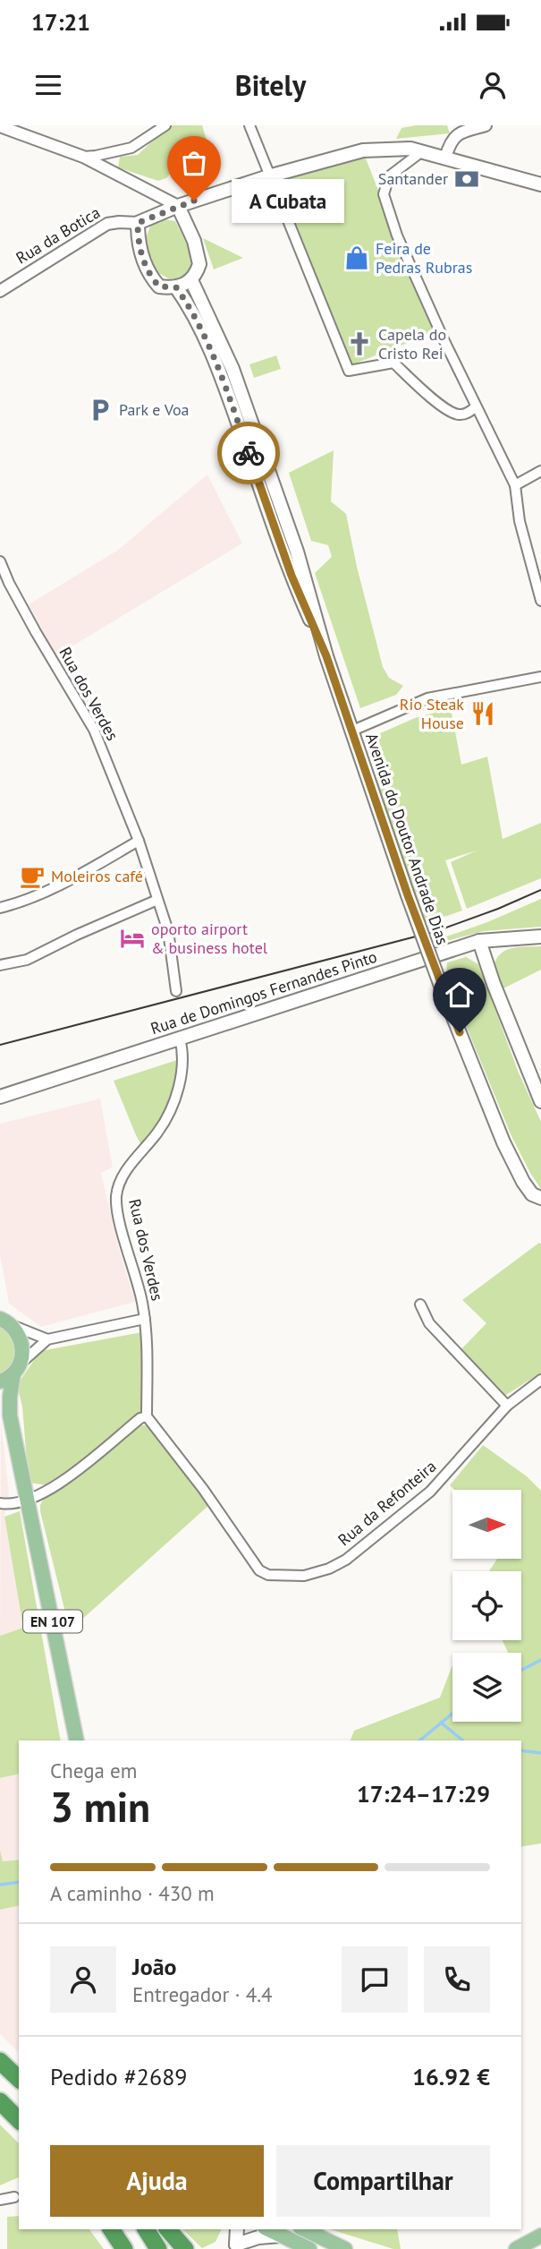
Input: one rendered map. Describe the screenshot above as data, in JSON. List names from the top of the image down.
{
  "streets": {
    "main road": [
      "Rua da Botica",
      "Avenida do Doutor Andrade Dias",
      "Rua de Domingos Fernandes Pinto",
      "EN 107"
    ],
    "street": ["Rua dos Verdes", "Rua da Refonteira"]
  },
  "crossings": [
    ["Rua da Botica", "Avenida do Doutor Andrade Dias"],
    ["Rua dos Verdes", "Rua de Domingos Fernandes Pinto"],
    ["Rua dos Verdes", "Rua da Refonteira"]
  ],
  "places": {
    "bank": ["Santander"],
    "other": ["A Cubata"],
    "shop": ["Feira de Pedras Rubras"],
    "church": ["Capela do Cristo Rei"],
    "parking": ["Park e Voa"],
    "restaurant": ["Rio Steak House"],
    "cafe": ["Moleiros café"],
    "hotel": ["oporto airport & business hotel"]
  },
  "north": "right",
  "page": {
    "status": "17:21",
    "header": "Bitely",
    "bubble": "A Cubata",
    "heading": ["3 min", "Chega em", "17:24–17:29"],
    "panel": [
      "João",
      "Entregador · 4.4",
      "Pedido #2689",
      "16.92 €"
    ],
    "bar": "A caminho · 430 m",
    "buttons": ["Ajuda", "Compartilhar"]
  }
}
